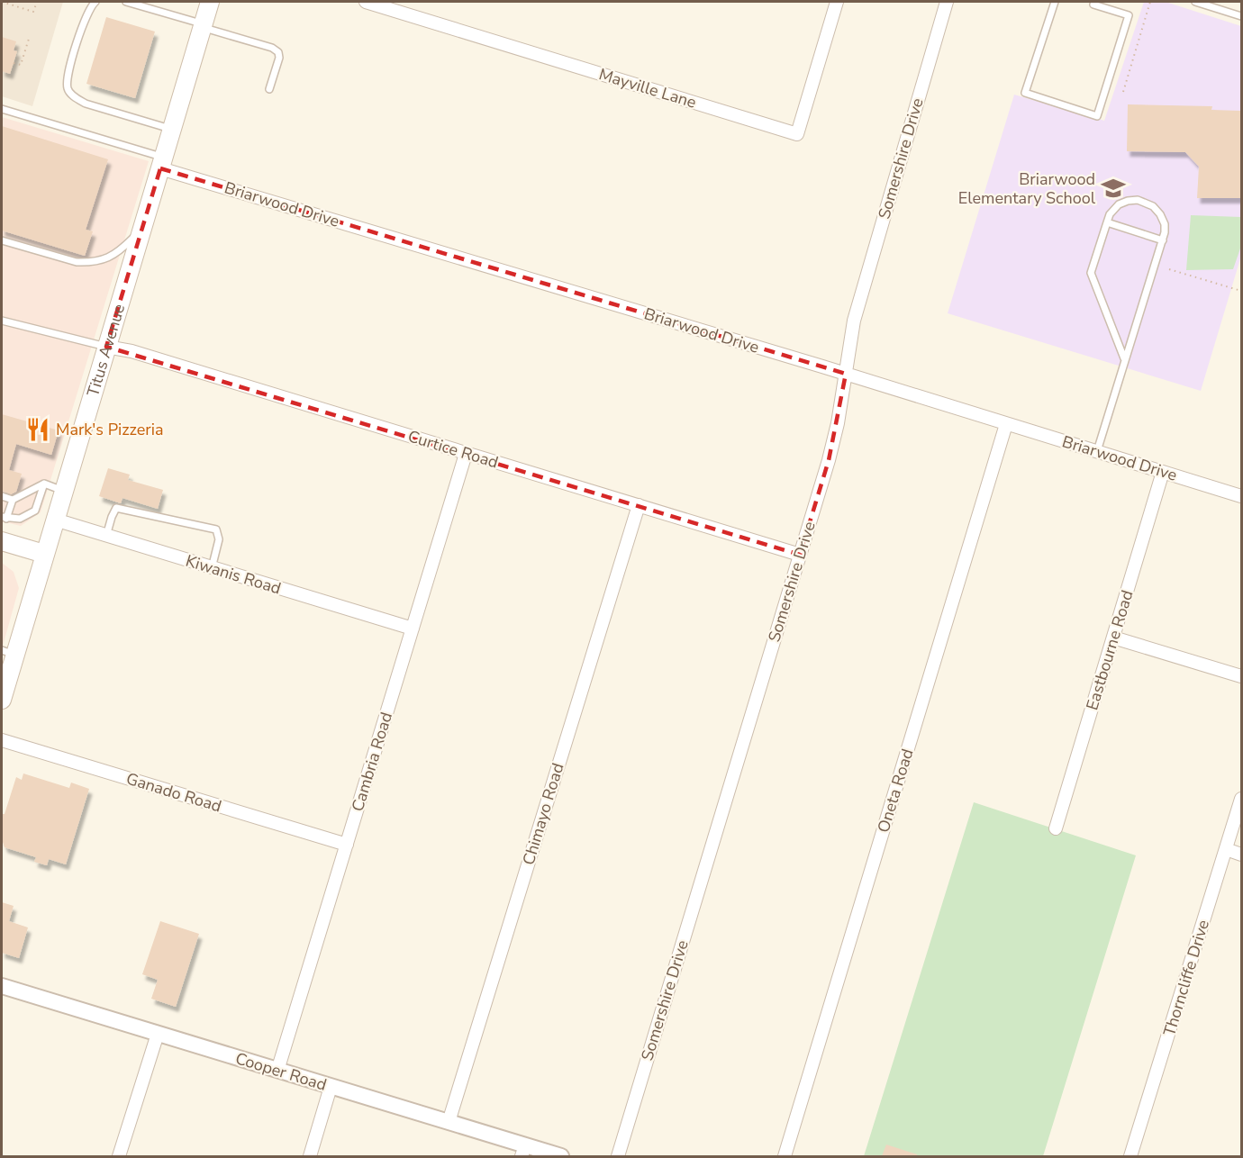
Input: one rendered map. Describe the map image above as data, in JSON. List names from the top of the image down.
{
  "streets": {
    "main road": ["Titus Avenue"],
    "street": [
      "Mayville Lane",
      "Somershire Drive",
      "Briarwood Drive",
      "Curtice Road",
      "Kiwanis Road",
      "Eastbourne Road",
      "Cambria Road",
      "Oneta Road",
      "Ganado Road",
      "Chimayo Road",
      "Thorncliffe Drive",
      "Cooper Road"
    ]
  },
  "crossings": [
    ["Somershire Drive", "Briarwood Drive"],
    ["Somershire Drive", "Curtice Road"],
    ["Briarwood Drive", "Titus Avenue"],
    ["Briarwood Drive", "Eastbourne Road"],
    ["Briarwood Drive", "Oneta Road"],
    ["Titus Avenue", "Curtice Road"],
    ["Titus Avenue", "Kiwanis Road"],
    ["Curtice Road", "Cambria Road"],
    ["Curtice Road", "Chimayo Road"],
    ["Kiwanis Road", "Cambria Road"],
    ["Cambria Road", "Ganado Road"],
    ["Cambria Road", "Cooper Road"],
    ["Chimayo Road", "Cooper Road"]
  ],
  "places": {
    "school or university": ["Briarwood Elementary School"],
    "restaurant": ["Mark's Pizzeria"]
  }
}
